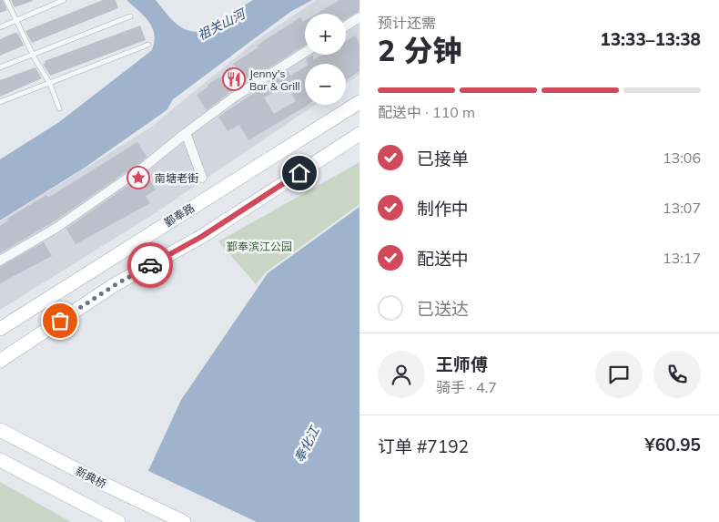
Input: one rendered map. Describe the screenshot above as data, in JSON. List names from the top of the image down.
{
  "streets": {
    "main road": ["鄞奉路", "新典桥"]
  },
  "water": ["祖关山河", "奉化江"],
  "parks": ["鄞奉滨江公园"],
  "places": {
    "restaurant": ["Jenny's Bar & Grill"],
    "place": ["南塘老街"]
  },
  "page": {
    "heading": ["2 分钟", "预计还需", "13:33–13:38"],
    "panel": [
      "王师傅",
      "骑手 · 4.7",
      "订单 #7192",
      "¥60.95"
    ],
    "map_buttons": ["+", "−"],
    "bar": "配送中 · 110 m",
    "list": [
      ["已接单", "13:06"],
      ["制作中", "13:07"],
      ["配送中", "13:17"],
      "已送达"
    ]
  }
}
